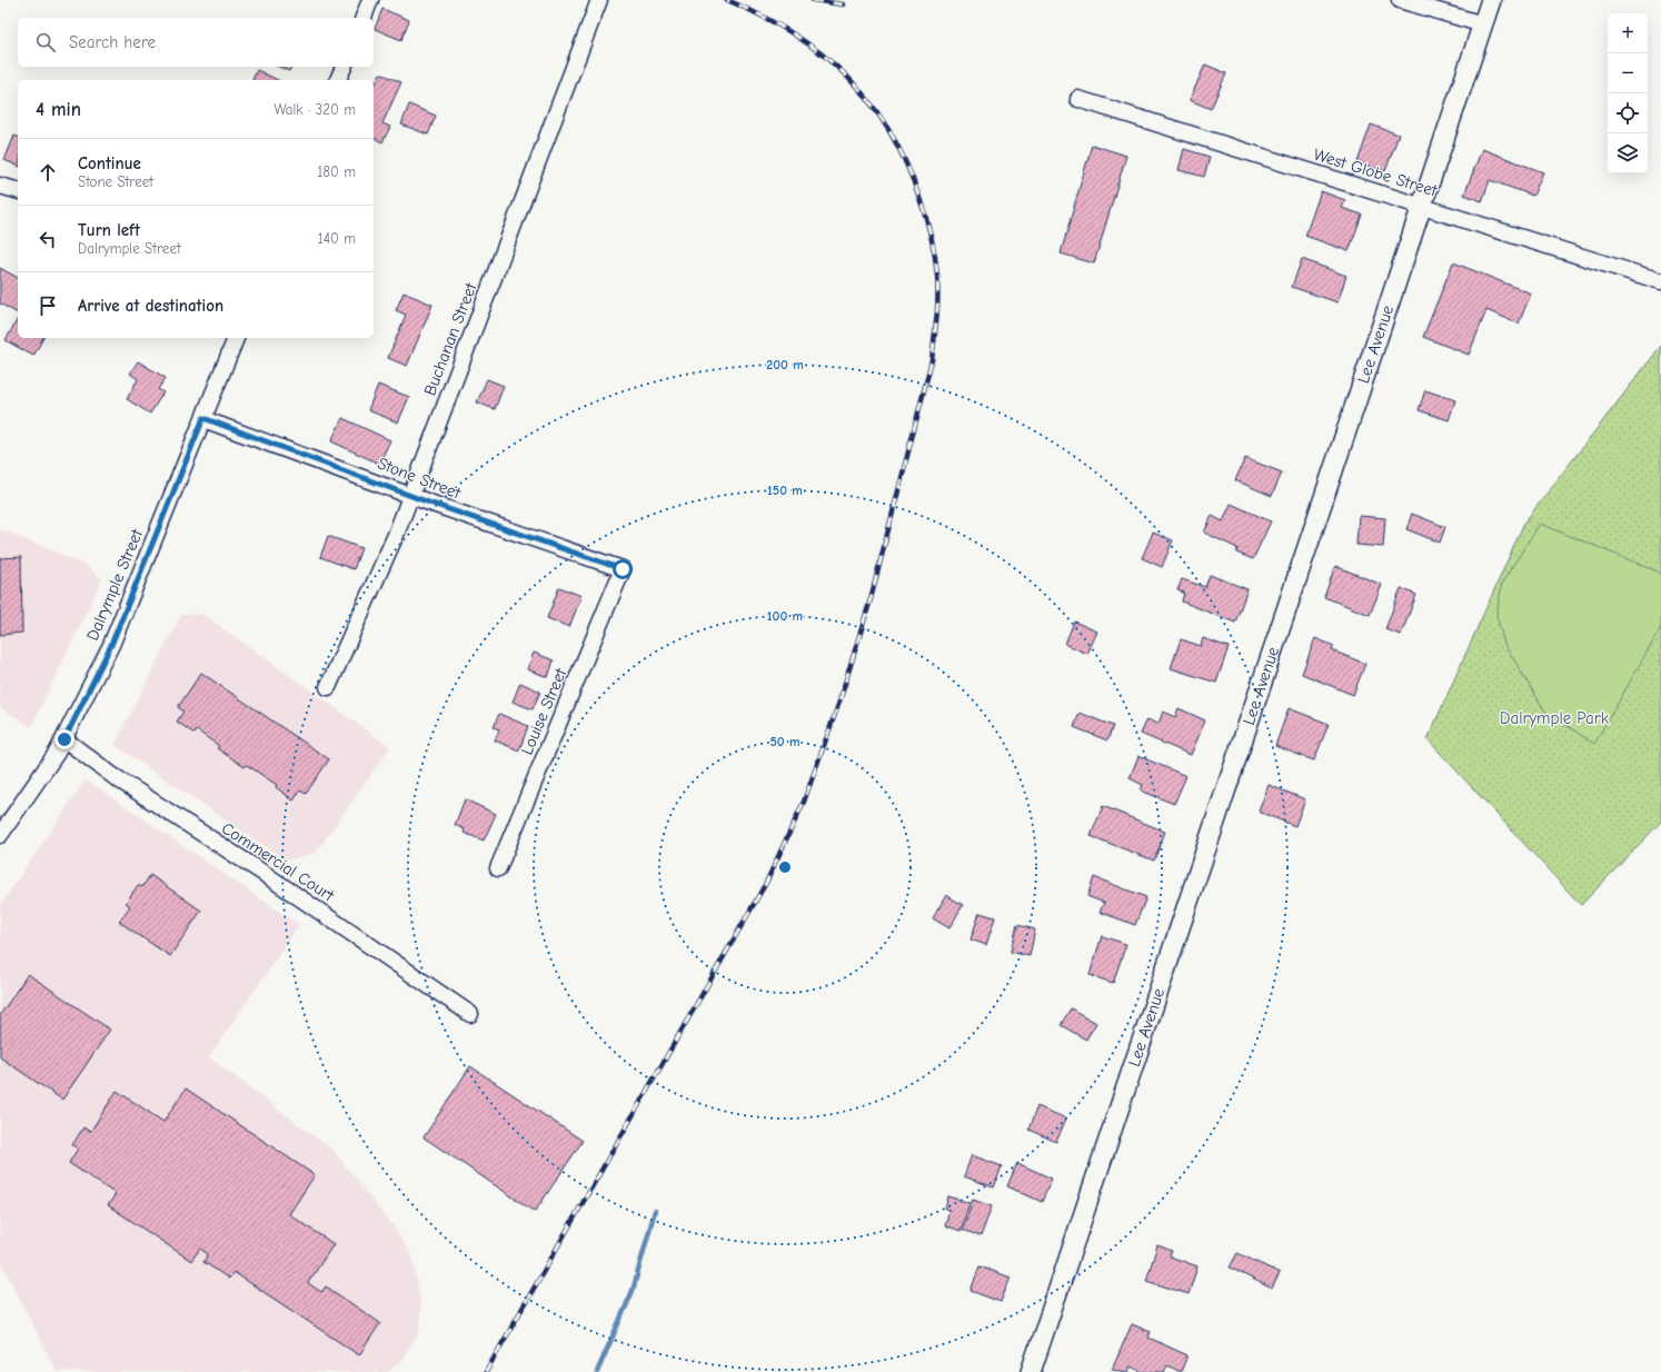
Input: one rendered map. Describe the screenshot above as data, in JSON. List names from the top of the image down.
{
  "streets": {
    "street": [
      "West Globe Street",
      "Buchanan Street",
      "Lee Avenue",
      "Stone Street",
      "Dalrymple Street",
      "Louise Street",
      "Commercial Court"
    ]
  },
  "crossings": [
    ["West Globe Street", "Lee Avenue"],
    ["Buchanan Street", "Stone Street"],
    ["Stone Street", "Dalrymple Street"],
    ["Stone Street", "Louise Street"],
    ["Dalrymple Street", "Commercial Court"]
  ],
  "parks": ["Dalrymple Park"],
  "page": {
    "map_buttons": ["+", "−"],
    "search": "Search here",
    "heading": ["4 min", "Walk · 320 m"],
    "list": [
      ["Continue", "Stone Street", "180 m"],
      ["Turn left", "Dalrymple Street", "140 m"],
      "Arrive at destination"
    ]
  },
  "rings": [
    "200 m",
    "150 m",
    "100 m",
    "50 m"
  ]
}
